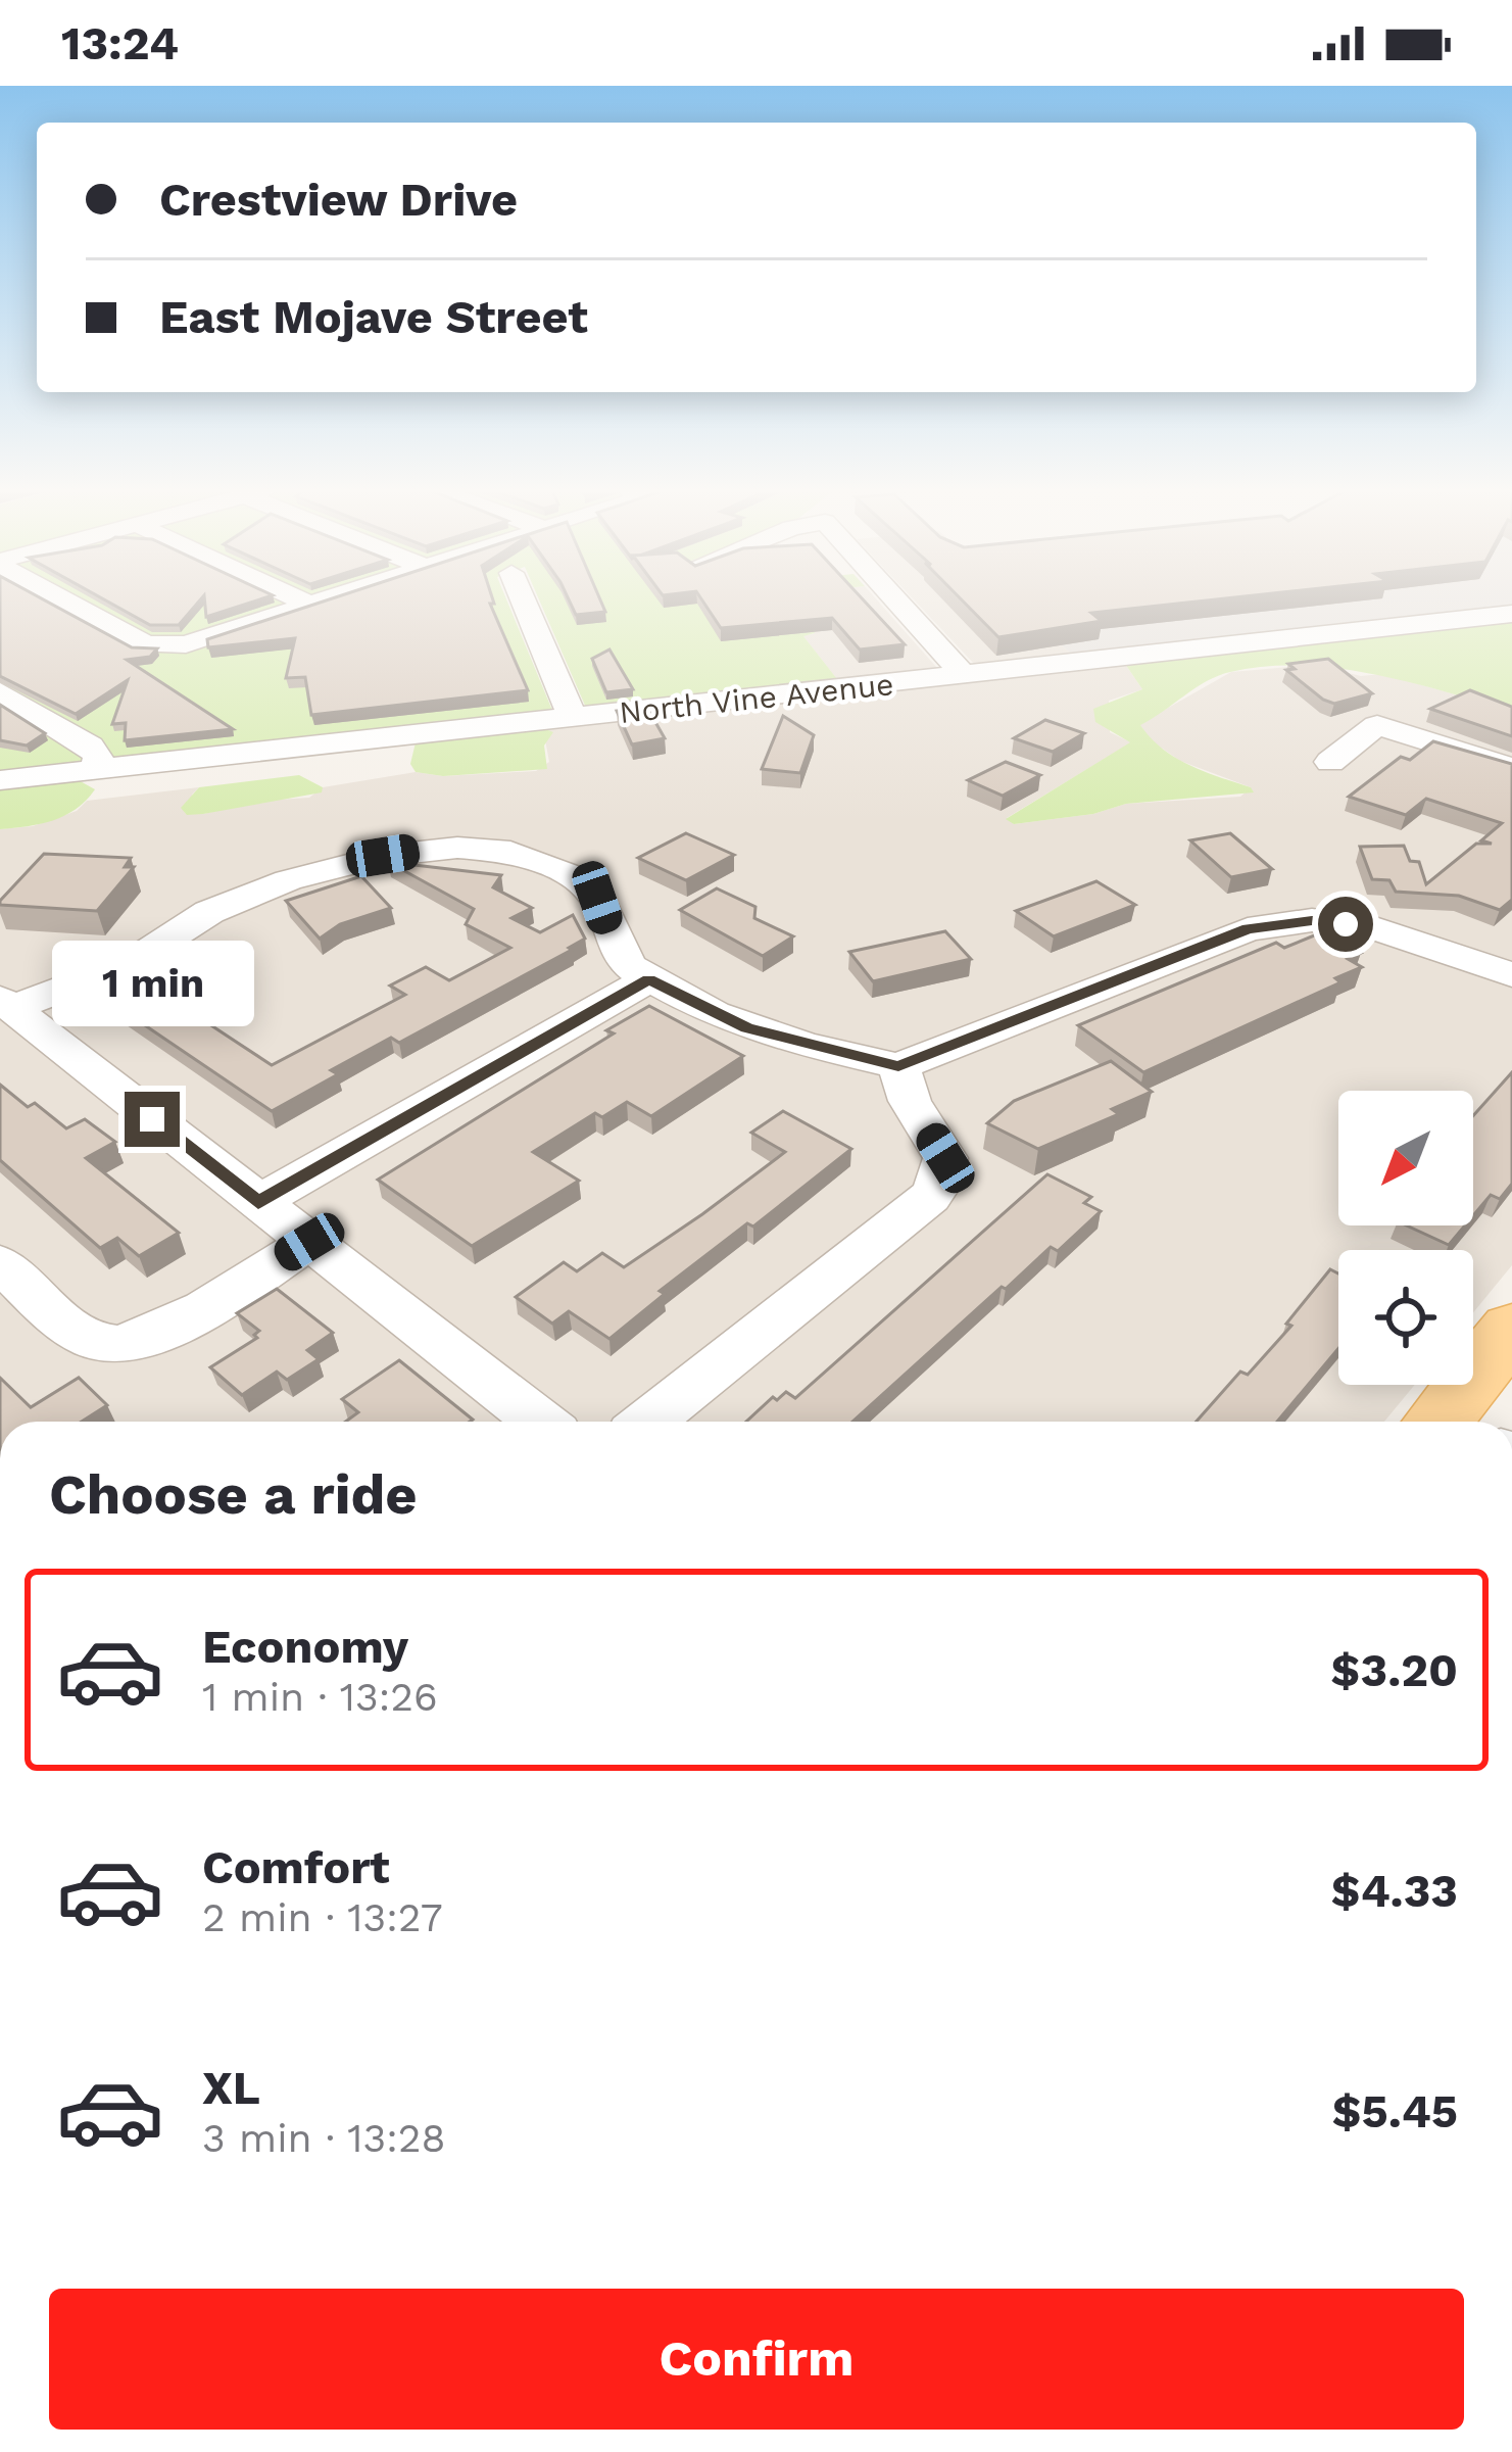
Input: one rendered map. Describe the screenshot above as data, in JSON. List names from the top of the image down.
{
  "streets": {
    "street": ["North Vine Avenue"]
  },
  "north": "bottom left",
  "page": {
    "status": "13:24",
    "banner": ["Crestview Drive", "East Mojave Street"],
    "bubble": "1 min",
    "heading": "Choose a ride",
    "list": [
      {
        "name": "Economy",
        "note": "1 min · 13:26",
        "value": "$3.20"
      },
      {
        "name": "Comfort",
        "note": "2 min · 13:27",
        "value": "$4.33"
      },
      {
        "name": "XL",
        "note": "3 min · 13:28",
        "value": "$5.45"
      }
    ],
    "buttons": "Confirm"
  }
}
